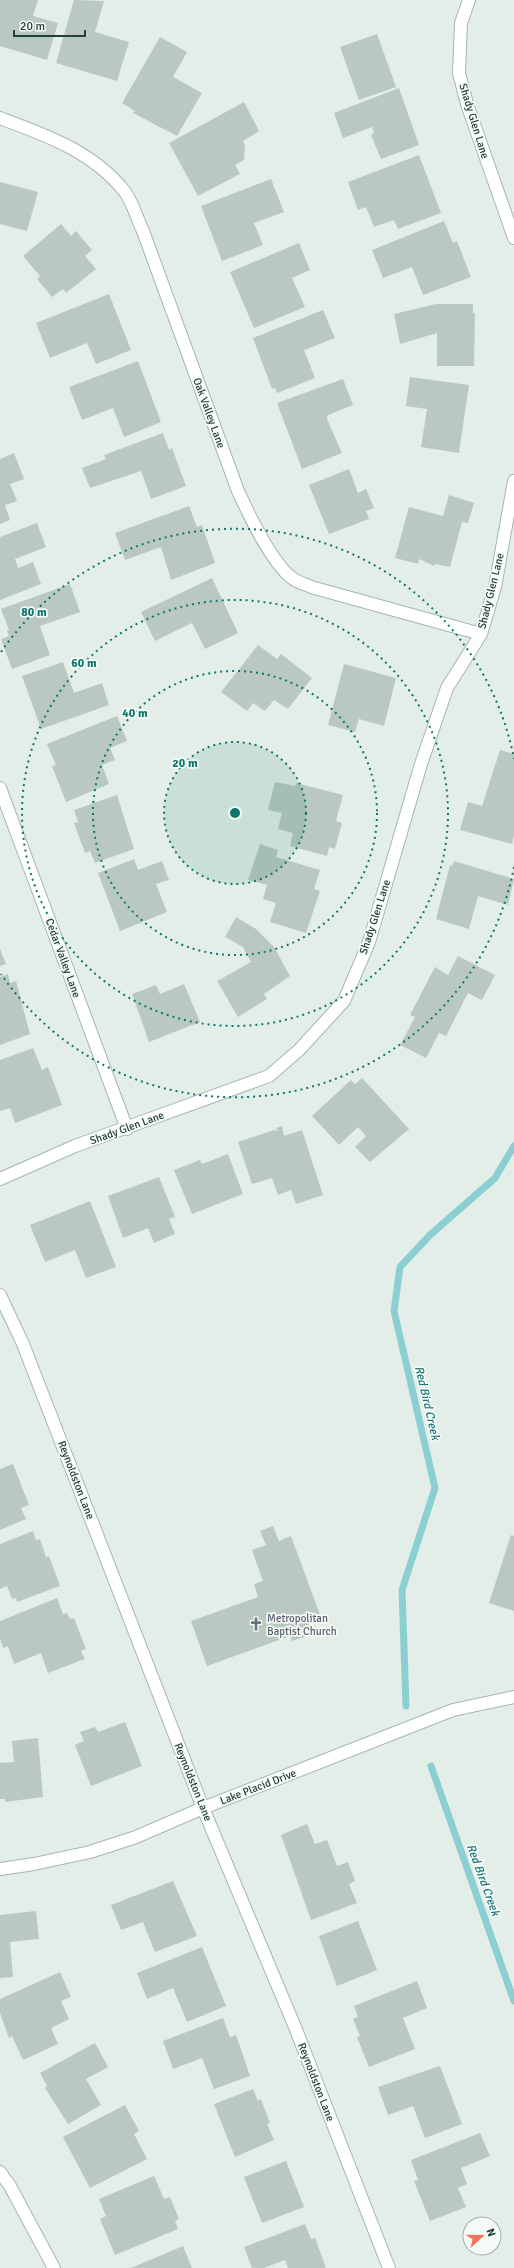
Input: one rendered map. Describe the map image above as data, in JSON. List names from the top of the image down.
{
  "streets": {
    "street": [
      "Shady Glen Lane",
      "Oak Valley Lane",
      "Cedar Valley Lane",
      "Reynoldston Lane",
      "Lake Placid Drive"
    ]
  },
  "crossings": [
    ["Shady Glen Lane", "Oak Valley Lane"],
    ["Shady Glen Lane", "Cedar Valley Lane"],
    ["Reynoldston Lane", "Lake Placid Drive"]
  ],
  "water": ["Red Bird Creek"],
  "places": {
    "church": ["Metropolitan Baptist Church"]
  },
  "scale_bar": "20 m",
  "north": "right",
  "rings": [
    "80 m",
    "60 m",
    "40 m",
    "20 m"
  ]
}
